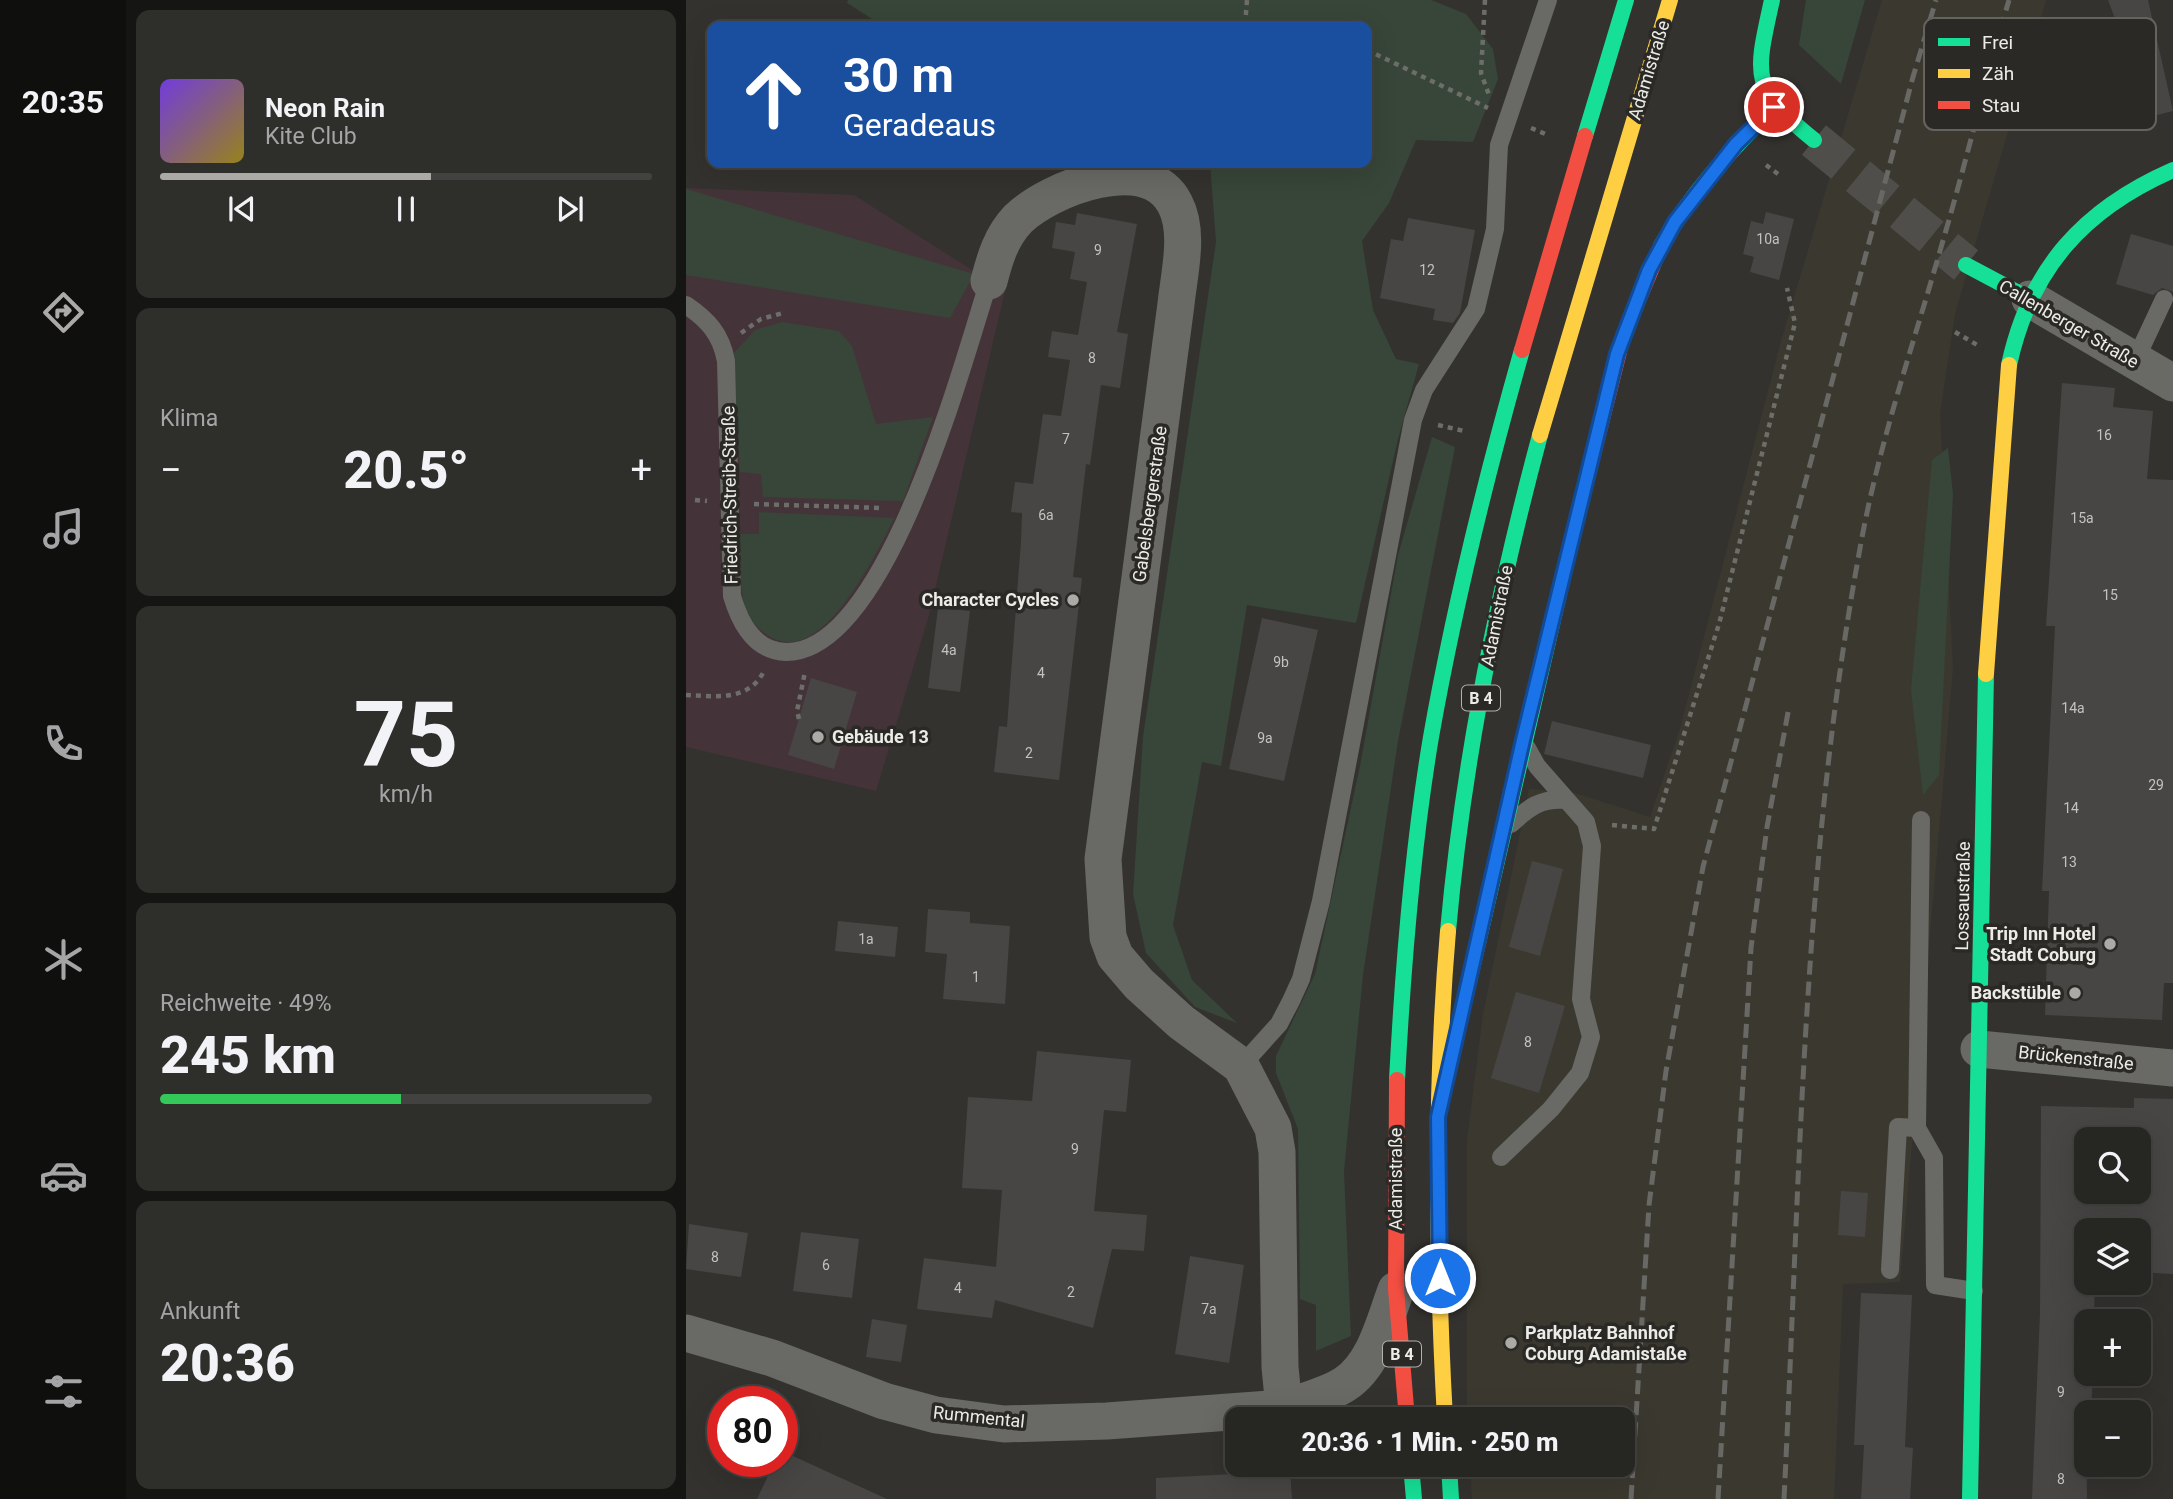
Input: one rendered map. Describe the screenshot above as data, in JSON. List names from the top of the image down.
{
  "streets": {
    "main road": [
      "Adamistraße",
      "Callenberger Straße",
      "B 4",
      "Lossaustraße"
    ],
    "street": ["Gabelsbergerstraße", "Brückenstraße", "Rummental"],
    "lane": ["Friedrich-Streib-Straße"]
  },
  "crossings": [
    ["Adamistraße", "Rummental"],
    ["Callenberger Straße", "Lossaustraße"],
    ["Lossaustraße", "Brückenstraße"]
  ],
  "places": [
    "Character Cycles",
    "Gebäude 13",
    "Trip Inn Hotel Stadt Coburg",
    "Backstüble",
    "Parkplatz Bahnhof Coburg Adamistaße"
  ],
  "house_numbers": [
    "10a",
    "9",
    "12",
    "8",
    "16",
    "7",
    "6a",
    "15a",
    "15",
    "4a",
    "9b",
    "4",
    "14a",
    "9a",
    "2",
    "29",
    "14",
    "13",
    "1a",
    "1",
    "8",
    "9",
    "8",
    "6",
    "4",
    "2",
    "7a",
    "9",
    "8"
  ],
  "legend": ["Frei", "Zäh", "Stau"],
  "page": {
    "tabs": "20:35",
    "turn": ["30 m", "Geradeaus"],
    "song": ["Neon Rain", "Kite Club"],
    "tile": [
      "Klima",
      ["75", "km/h"],
      ["Reichweite · 49%", "245 km"],
      ["Ankunft", "20:36"]
    ],
    "heat": ["−", "20.5°", "+"],
    "map_buttons": ["+", "−"],
    "limit": "80",
    "trip": "20:36 · 1 Min. · 250 m"
  }
}
